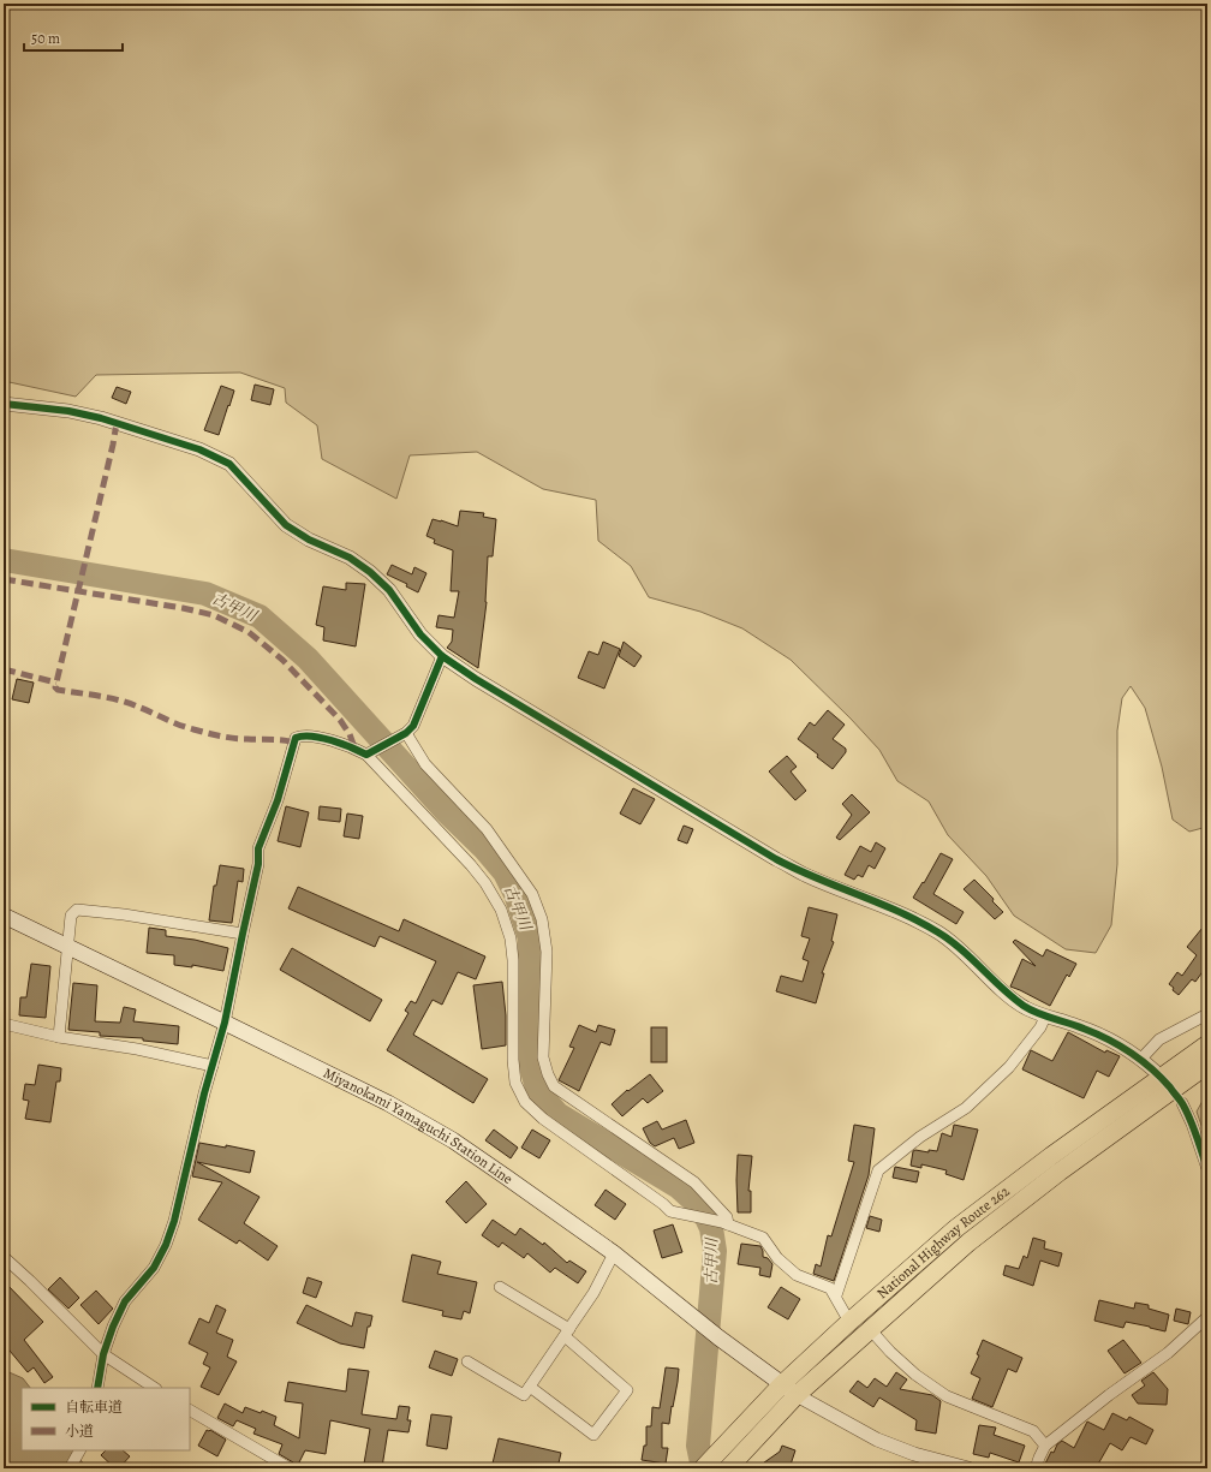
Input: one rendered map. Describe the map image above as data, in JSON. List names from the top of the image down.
{
  "streets": {
    "highway": ["National Highway Route 262"],
    "main road": ["Miyanokami Yamaguchi Station Line"]
  },
  "crossings": [
    ["Miyanokami Yamaguchi Station Line", "National Highway Route 262"]
  ],
  "water": ["古甲川"],
  "legend": ["自転車道", "小道"],
  "scale_bar": "50 m"
}
